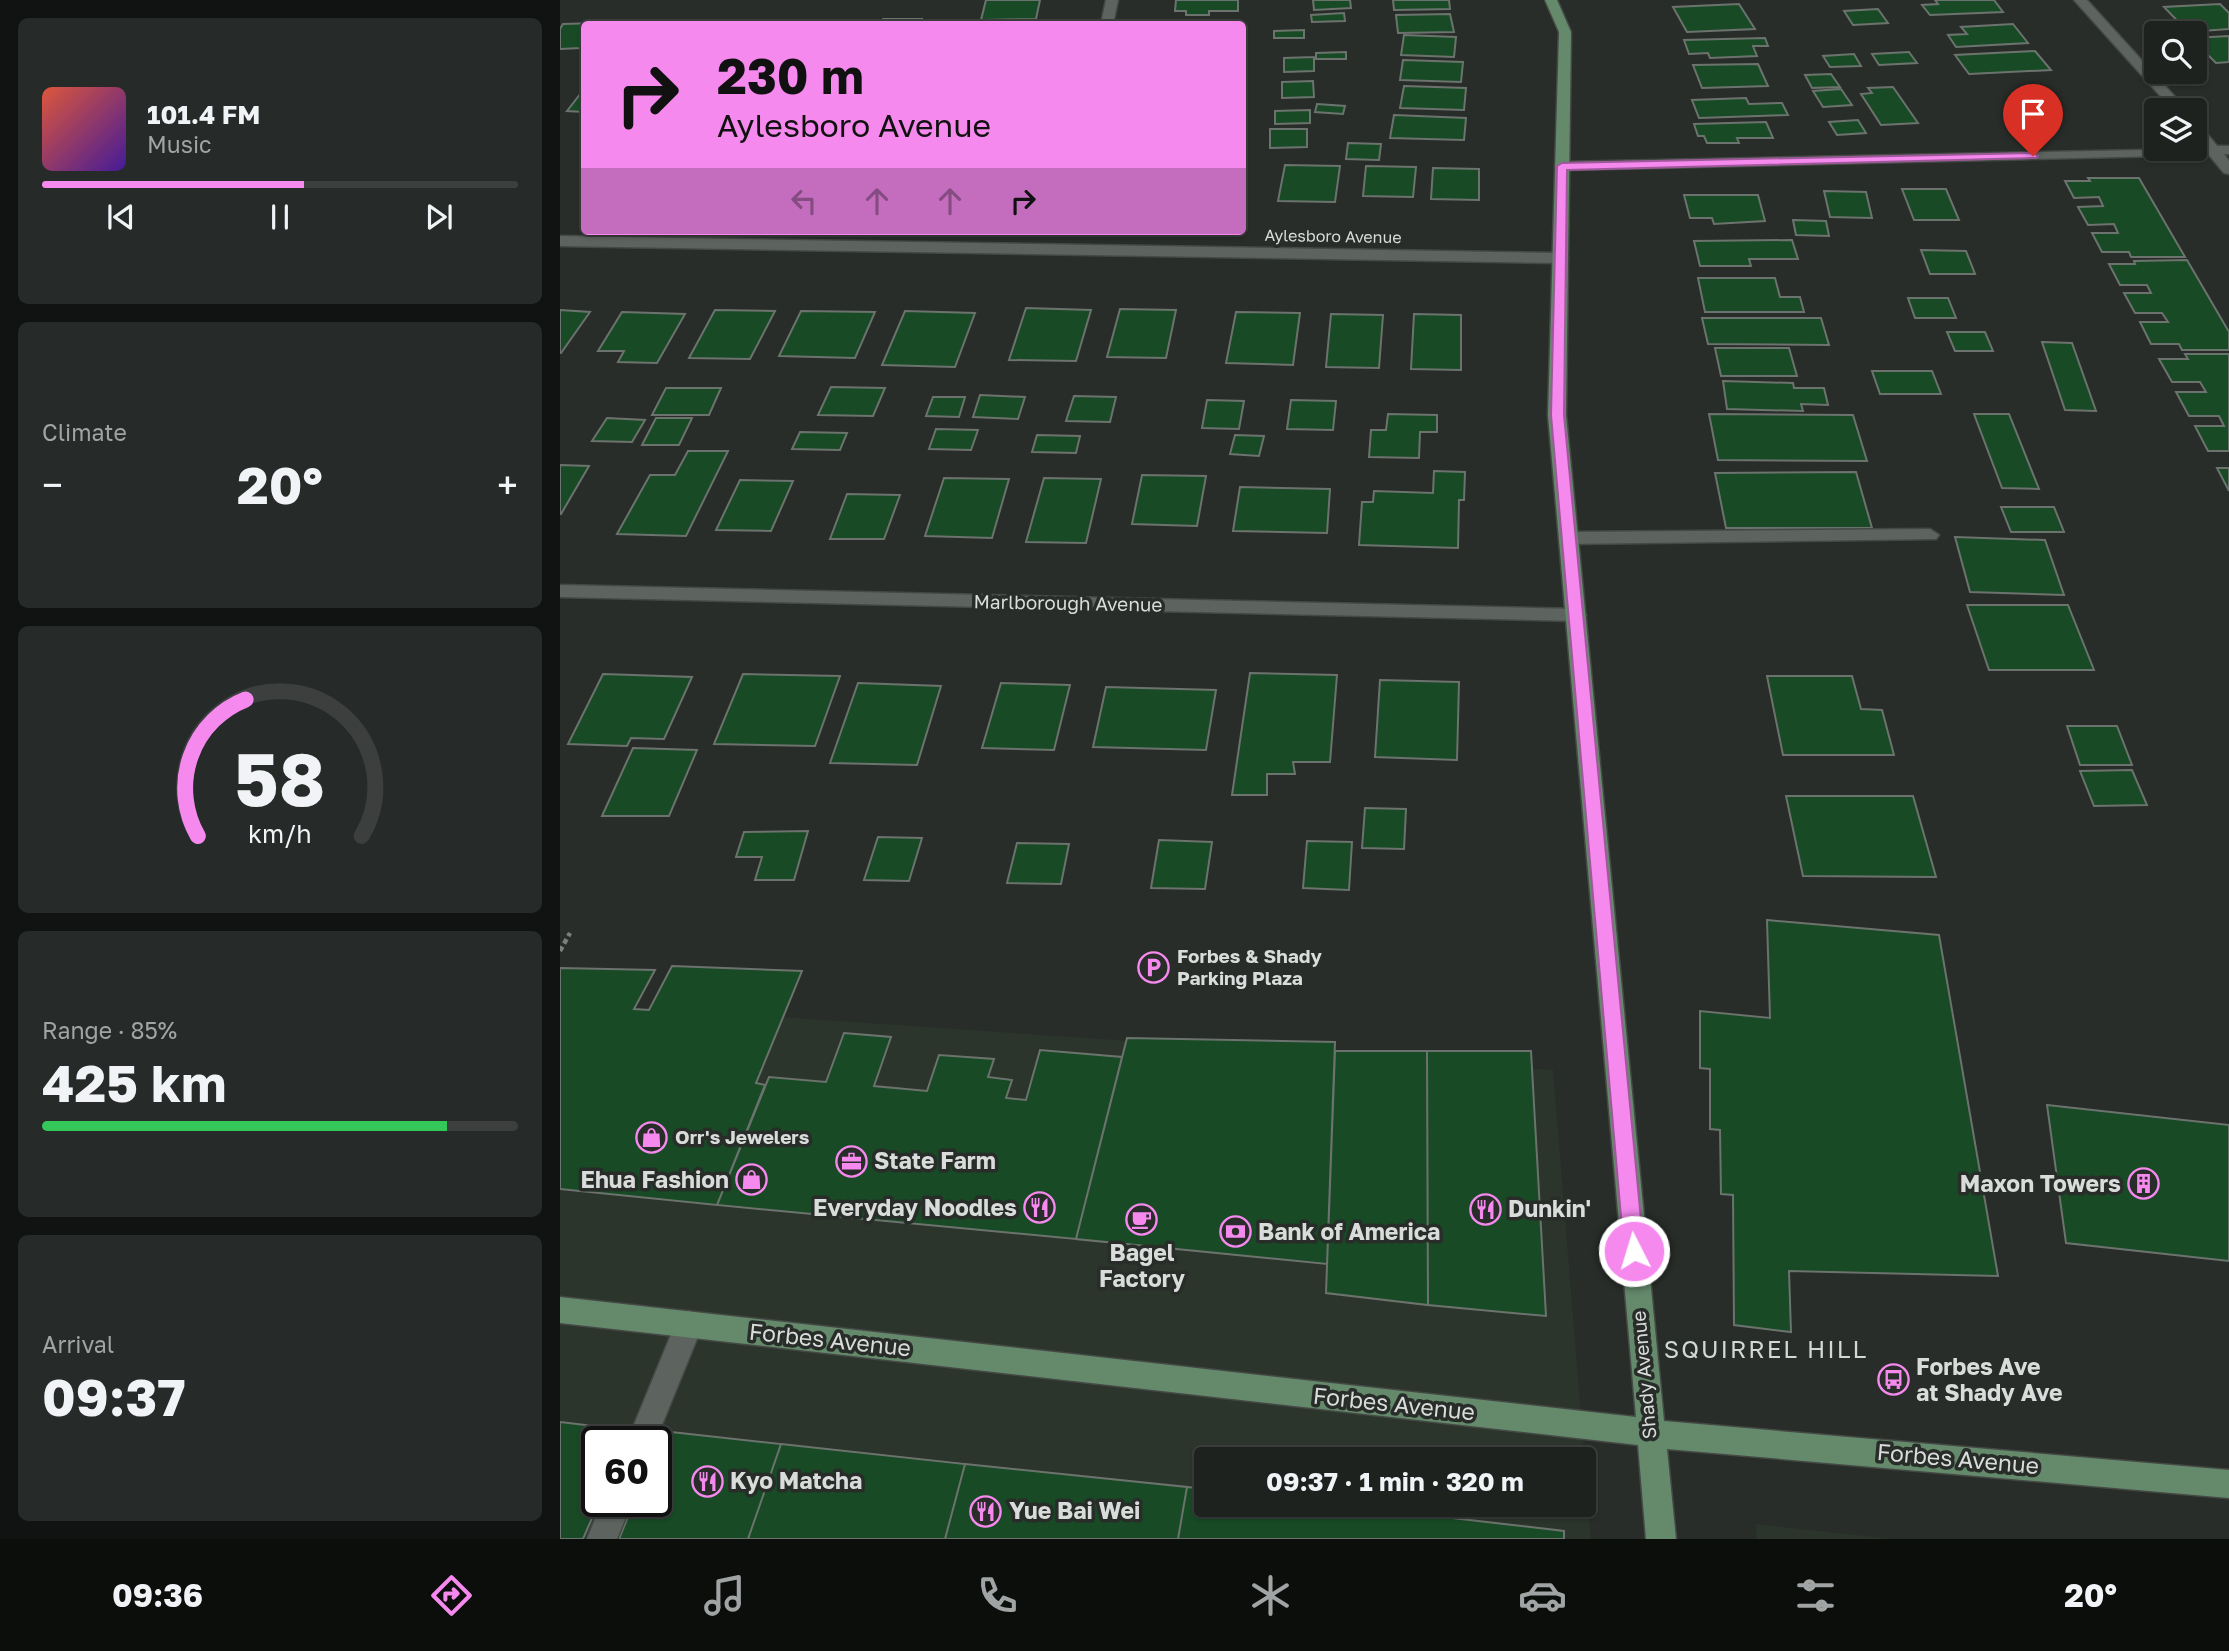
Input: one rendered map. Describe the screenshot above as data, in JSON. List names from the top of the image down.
{
  "streets": {
    "main road": ["Forbes Avenue", "Shady Avenue"],
    "street": ["Aylesboro Avenue", "Marlborough Avenue"]
  },
  "crossings": [
    ["Aylesboro Avenue", "Shady Avenue"],
    ["Marlborough Avenue", "Shady Avenue"],
    ["Forbes Avenue", "Shady Avenue"]
  ],
  "districts": ["SQUIRREL HILL"],
  "places": {
    "parking": ["Forbes & Shady Parking Plaza"],
    "shop": ["Orr's Jewelers", "Ehua Fashion"],
    "office": ["State Farm"],
    "building": ["Maxon Towers"],
    "restaurant": [
      "Everyday Noodles",
      "Dunkin'",
      "Kyo Matcha",
      "Yue Bai Wei"
    ],
    "cafe": ["Bagel Factory"],
    "bank": ["Bank of America"],
    "bus stop": ["Forbes Ave at Shady Ave"]
  },
  "page": {
    "turn": ["230 m", "Aylesboro Avenue"],
    "song": ["101.4 FM", "Music"],
    "tile": [
      "Climate",
      ["Range · 85%", "425 km"],
      ["Arrival", "09:37"]
    ],
    "heat": ["−", "20°", "+"],
    "limit": "60",
    "trip": "09:37 · 1 min · 320 m",
    "tabs": ["09:36", "20°"],
    "gauge": ["58", "km/h"]
  }
}
